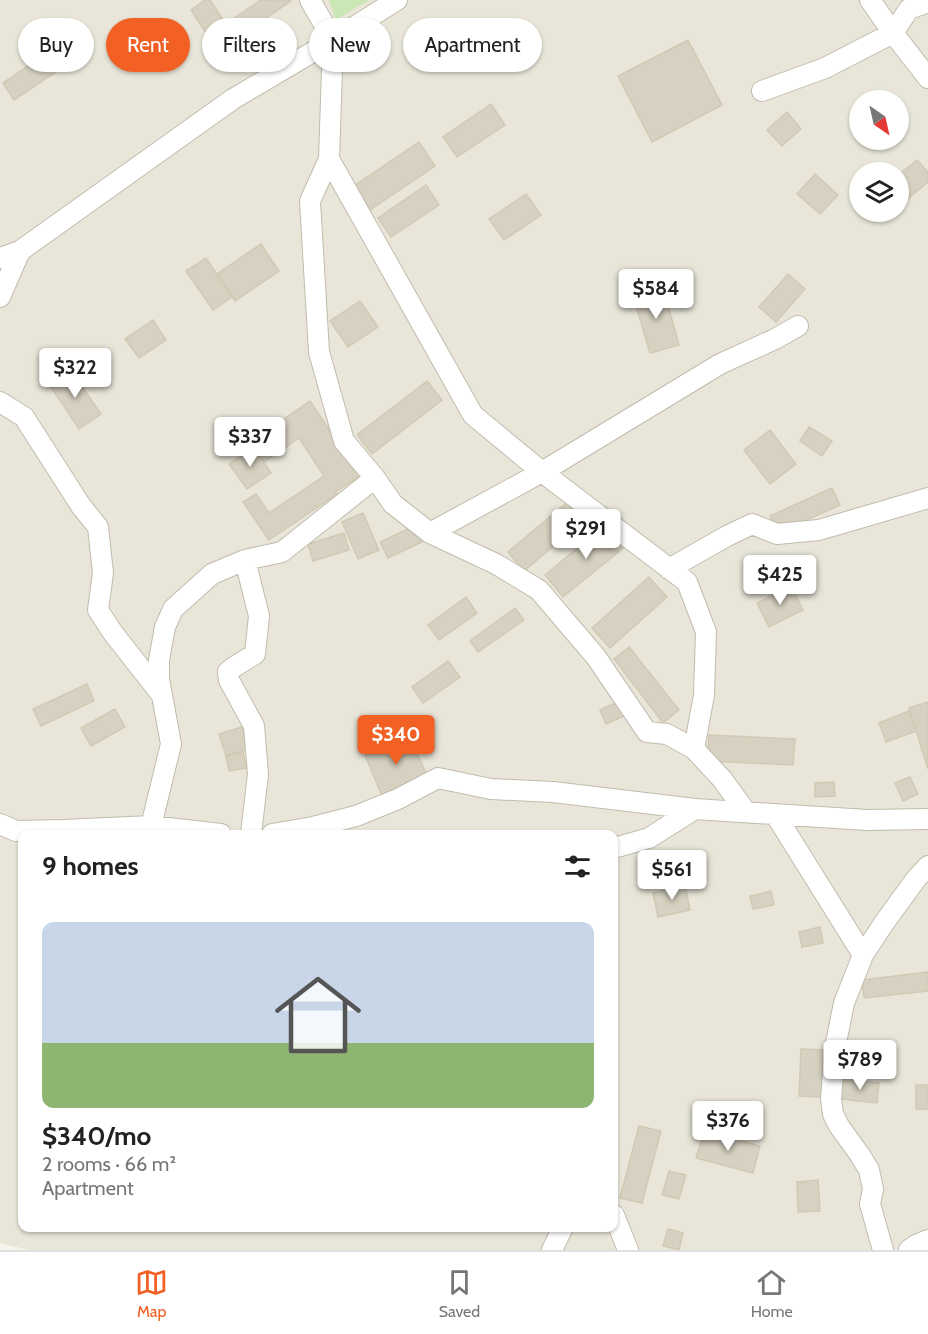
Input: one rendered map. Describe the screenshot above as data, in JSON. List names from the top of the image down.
{
  "north": "bottom right",
  "page": {
    "chip": [
      "Buy",
      "Rent",
      "Filters",
      "New",
      "Apartment"
    ],
    "price": [
      "$584",
      "$322",
      "$337",
      "$291",
      "$425",
      "$340",
      "$561",
      "$789",
      "$376"
    ],
    "heading": "9 homes",
    "list": [
      {
        "name": "$340/mo",
        "note": "2 rooms · 66 m² · Apartment"
      }
    ],
    "tabs": ["Map", "Saved", "Home"]
  }
}
